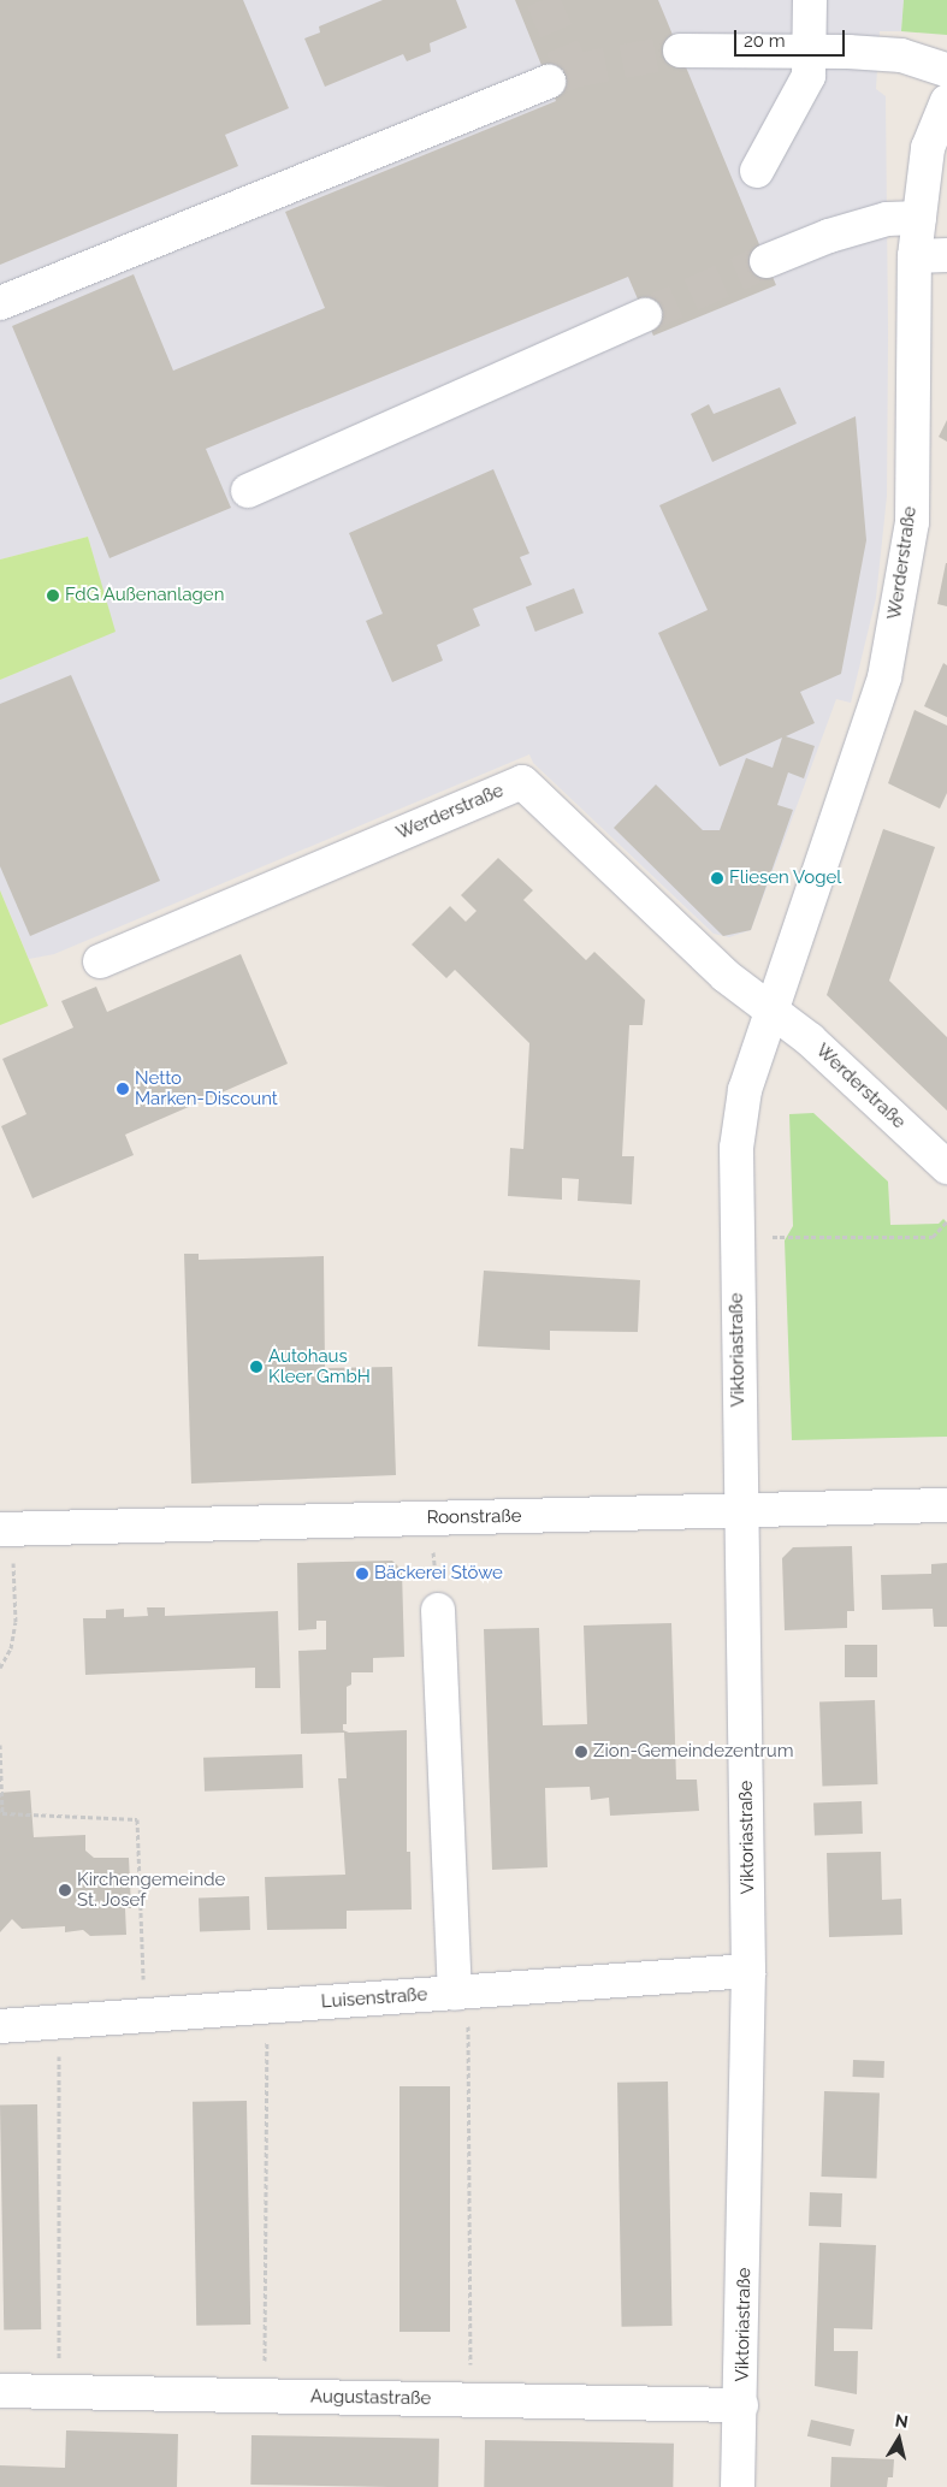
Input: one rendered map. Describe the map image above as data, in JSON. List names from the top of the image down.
{
  "streets": {
    "street": [
      "Werderstraße",
      "Viktoriastraße",
      "Roonstraße",
      "Luisenstraße",
      "Augustastraße"
    ]
  },
  "crossings": [
    ["Werderstraße", "Viktoriastraße"],
    ["Viktoriastraße", "Roonstraße"],
    ["Viktoriastraße", "Luisenstraße"],
    ["Viktoriastraße", "Augustastraße"]
  ],
  "places": [
    "FdG Außenanlagen",
    "Fliesen Vogel",
    "Netto Marken-Discount",
    "Autohaus Kleer GmbH",
    "Bäckerei Stöwe",
    "Zion-Gemeindezentrum",
    "Kirchengemeinde St. Josef"
  ],
  "scale_bar": "20 m",
  "north": "top"
}
